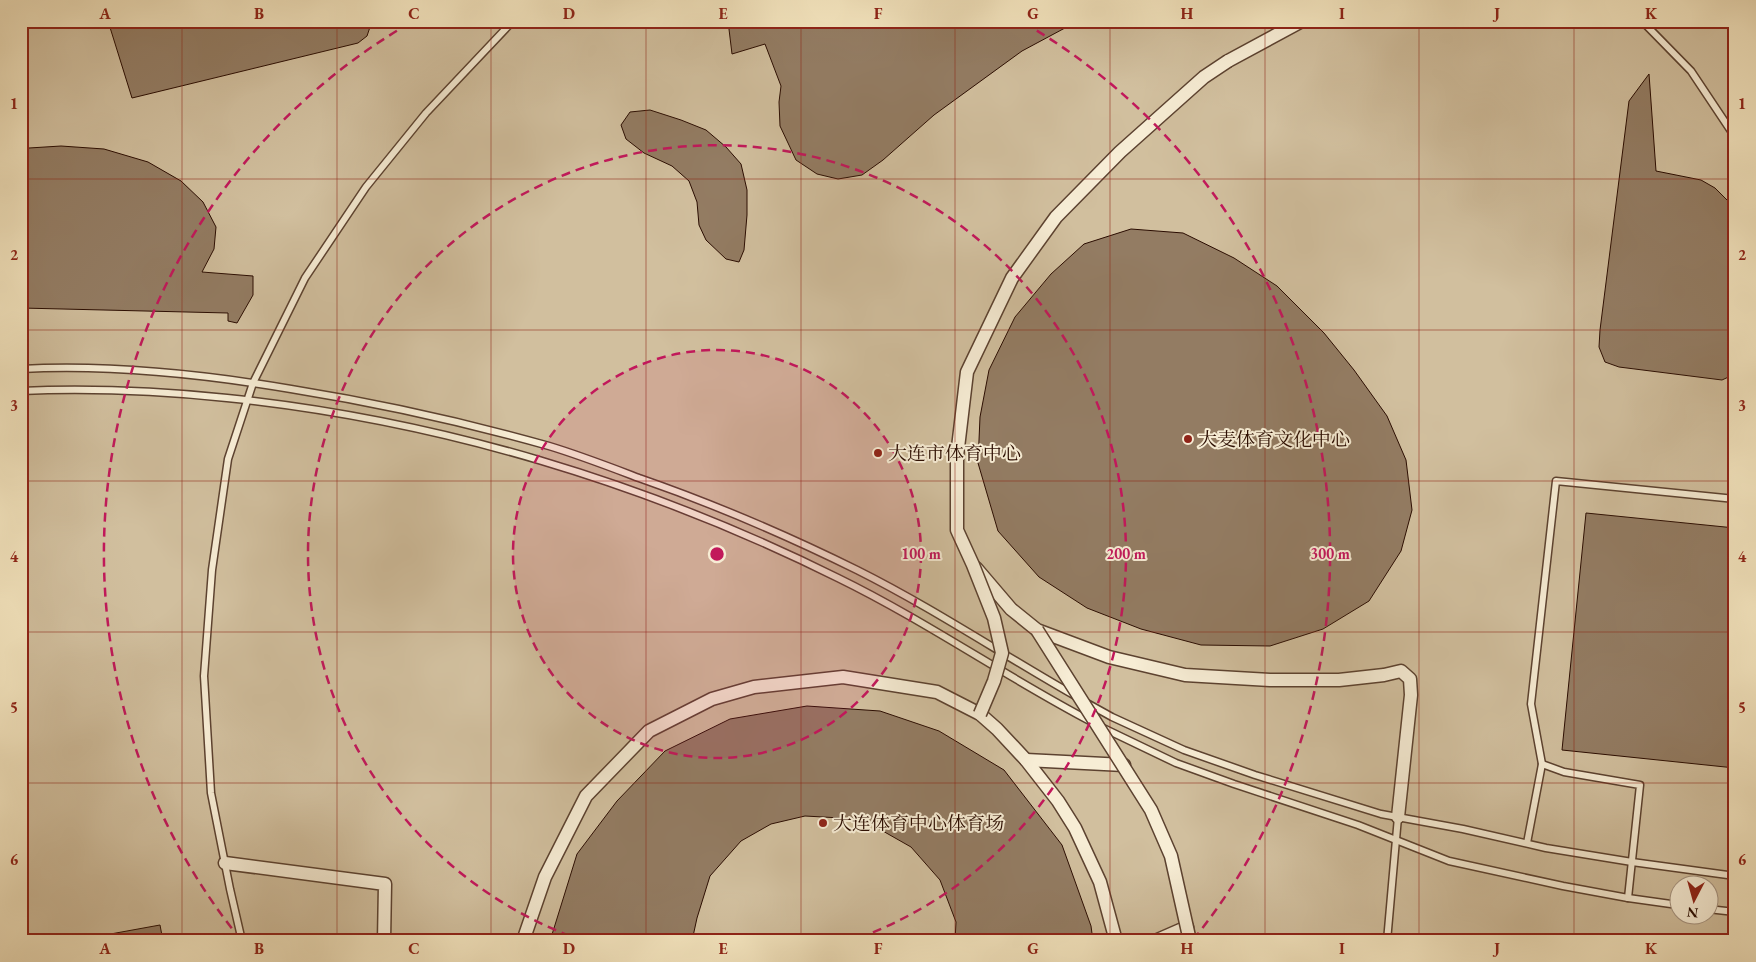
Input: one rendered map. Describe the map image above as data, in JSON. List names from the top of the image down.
{
  "places": ["大麦体育文化中心", "大连市体育中心", "大连体育中心体育场"],
  "north": "bottom",
  "grid": {
    "columns": [
      "A",
      "B",
      "C",
      "D",
      "E",
      "F",
      "G",
      "H",
      "I",
      "J",
      "K"
    ],
    "rows": [
      "1",
      "2",
      "3",
      "4",
      "5",
      "6"
    ]
  },
  "rings": ["100 m", "200 m", "300 m"]
}
